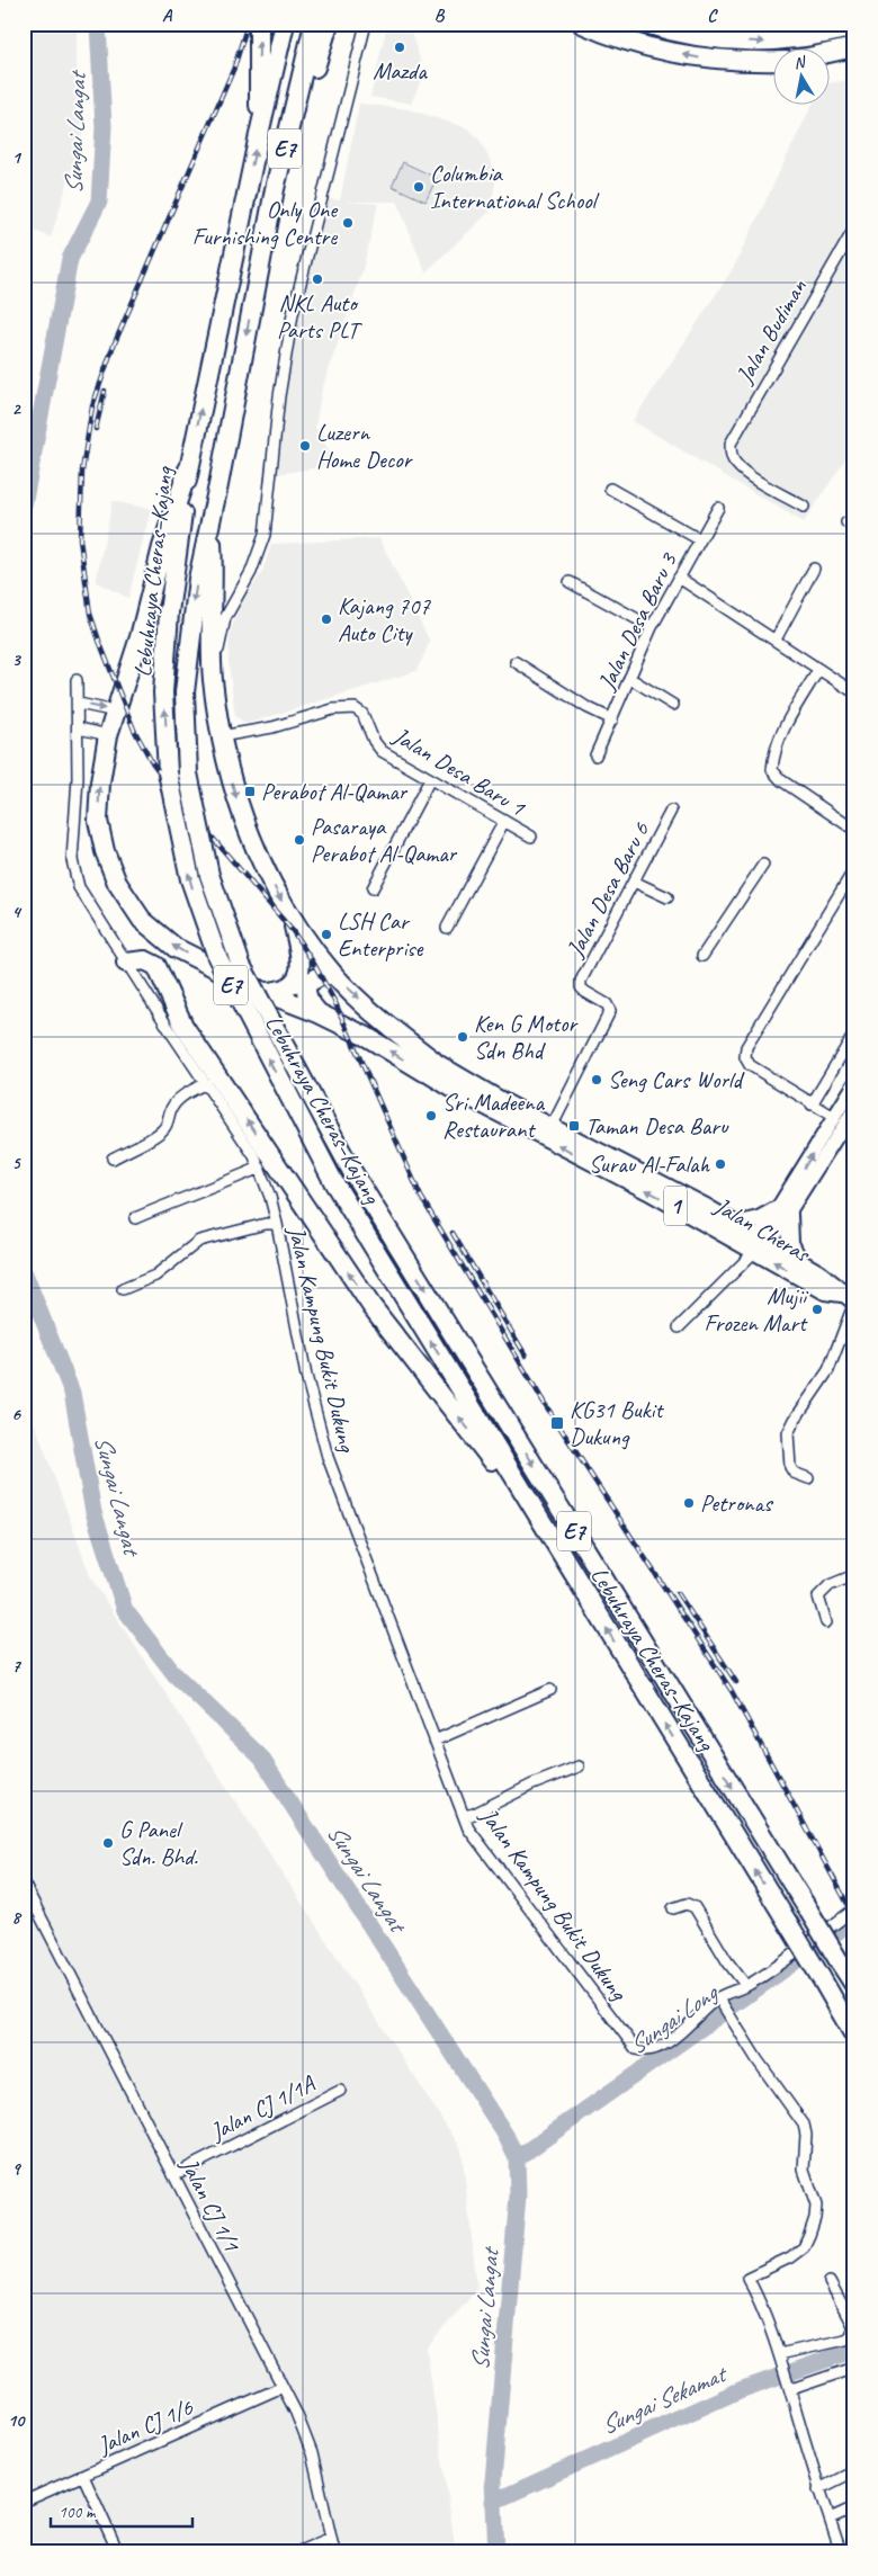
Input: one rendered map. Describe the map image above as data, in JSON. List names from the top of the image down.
{
  "streets": {
    "highway": ["E7", "Lebuhraya Cheras–Kajang"],
    "main road": ["1", "Jalan Cheras"],
    "street": [
      "Jalan Budiman",
      "Jalan Desa Baru 3",
      "Jalan Desa Baru 1",
      "Jalan Desa Baru 6",
      "Jalan Kampung Bukit Dukung",
      "Jalan CJ 1/1A",
      "Jalan CJ 1/1",
      "Jalan CJ 1/6"
    ]
  },
  "crossings": [
    ["Jalan Desa Baru 6", "Jalan Cheras"],
    ["Jalan CJ 1/1A", "Jalan CJ 1/1"],
    ["Jalan CJ 1/1", "Jalan CJ 1/6"]
  ],
  "water": ["Sungai Langat", "Sungai Long", "Sungai Sekamat"],
  "places": {
    "other": [
      "Mazda",
      "Columbia International School",
      "Only One Furnishing Centre",
      "NKL Auto Parts PLT",
      "Luzern Home Decor",
      "Kajang 707 Auto City",
      "Pasaraya Perabot Al-Qamar",
      "LSH Car Enterprise",
      "Ken G Motor Sdn Bhd",
      "Seng Cars World",
      "Sri Madeena Restaurant",
      "Surau Al-Falah",
      "Mujii Frozen Mart",
      "Petronas",
      "G Panel Sdn. Bhd."
    ],
    "transit": ["Perabot Al-Qamar", "Taman Desa Baru", "KG31 Bukit Dukung"]
  },
  "scale_bar": "100 m",
  "north": "top",
  "grid": {
    "columns": ["A", "B", "C"],
    "rows": [
      "1",
      "2",
      "3",
      "4",
      "5",
      "6",
      "7",
      "8",
      "9",
      "10"
    ]
  }
}
